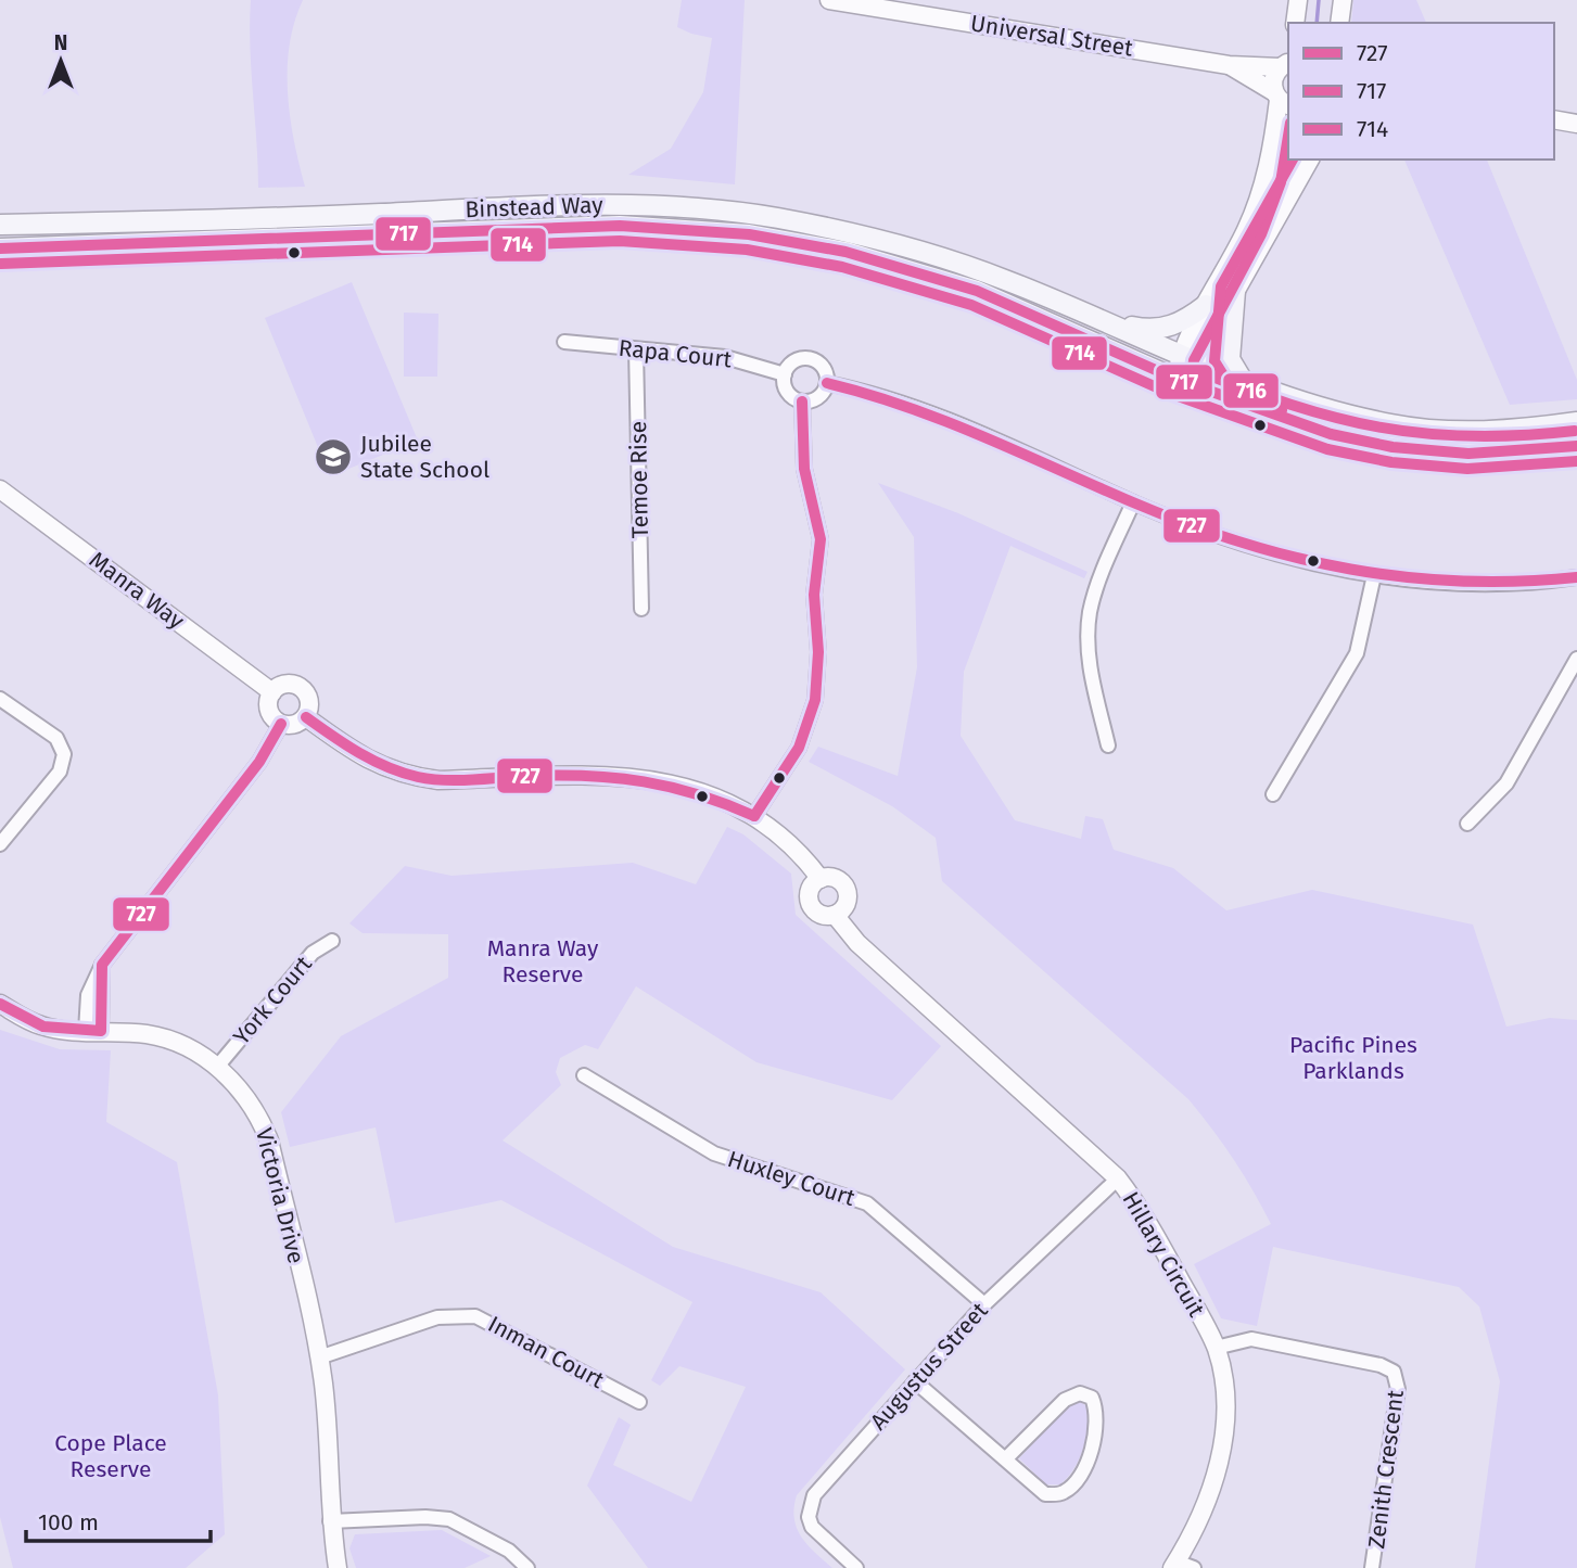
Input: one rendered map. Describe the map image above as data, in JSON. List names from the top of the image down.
{
  "streets": {
    "main road": ["Binstead Way"],
    "street": [
      "Universal Street",
      "Rapa Court",
      "Temoe Rise",
      "Manra Way",
      "York Court",
      "Huxley Court",
      "Victoria Drive",
      "Hillary Circuit",
      "Inman Court",
      "Augustus Street",
      "Zenith Crescent"
    ]
  },
  "crossings": [
    ["Rapa Court", "Temoe Rise"],
    ["York Court", "Victoria Drive"],
    ["Huxley Court", "Augustus Street"],
    ["Victoria Drive", "Inman Court"],
    ["Hillary Circuit", "Augustus Street"],
    ["Hillary Circuit", "Zenith Crescent"]
  ],
  "parks": ["Manra Way Reserve", "Pacific Pines Parklands", "Cope Place Reserve"],
  "places": {
    "school or university": ["Jubilee State School"]
  },
  "lines": [
    "transit line 716",
    "transit line 717",
    "transit line 714",
    "transit line 727"
  ],
  "legend": ["727", "717", "714"],
  "scale_bar": "100 m",
  "north": "top"
}
